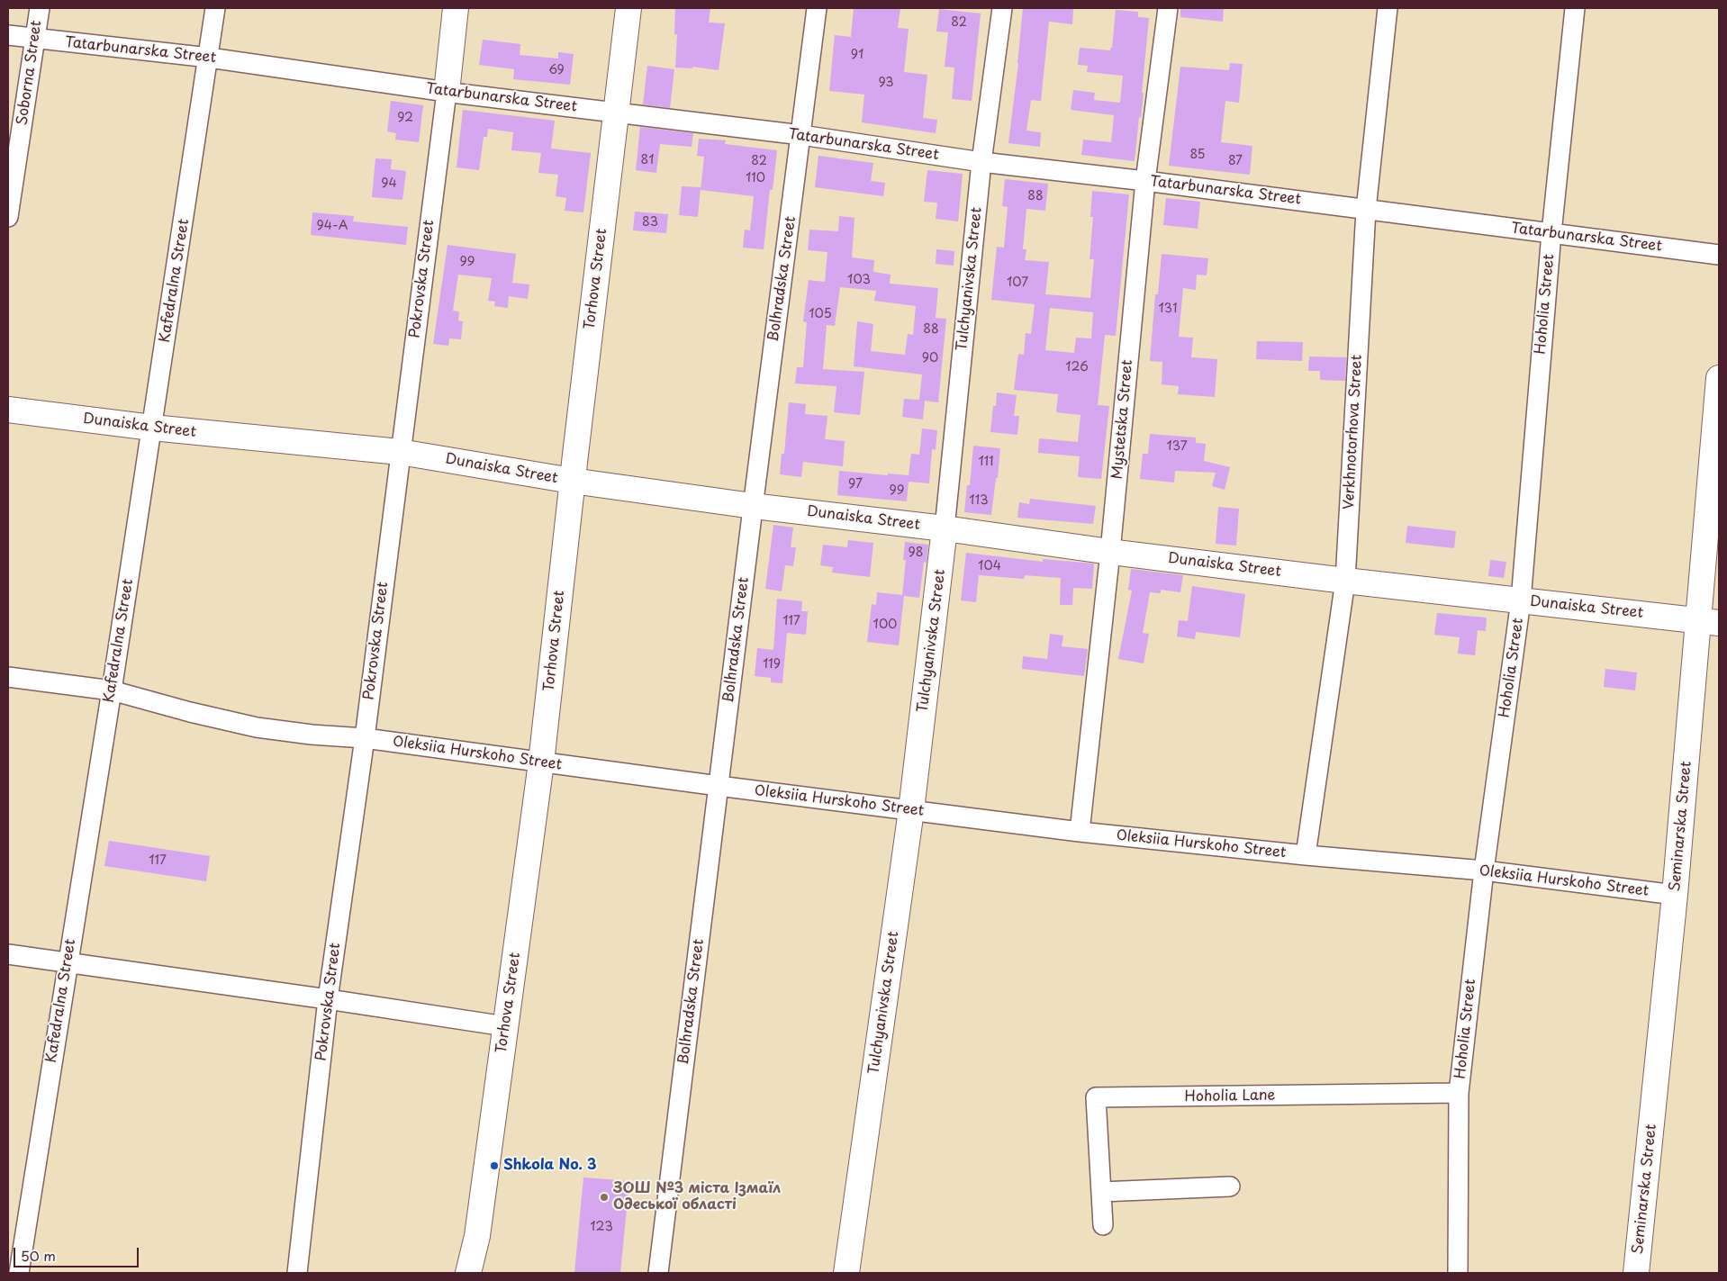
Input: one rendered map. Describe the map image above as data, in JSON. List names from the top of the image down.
{
  "streets": {
    "main road": [
      "Pokrovska Street",
      "Torhova Street",
      "Tulchyanivska Street",
      "Dunaiska Street",
      "Seminarska Street"
    ],
    "street": [
      "Tatarbunarska Street",
      "Soborna Street",
      "Bolhradska Street",
      "Kafedralna Street",
      "Hoholia Street",
      "Mystetska Street",
      "Verkhnotorhova Street",
      "Oleksiia Hurskoho Street",
      "Hoholia Lane"
    ]
  },
  "crossings": [
    ["Tatarbunarska Street", "Soborna Street"],
    ["Tatarbunarska Street", "Pokrovska Street"],
    ["Tatarbunarska Street", "Torhova Street"],
    ["Tatarbunarska Street", "Bolhradska Street"],
    ["Tatarbunarska Street", "Tulchyanivska Street"],
    ["Tatarbunarska Street", "Kafedralna Street"],
    ["Tatarbunarska Street", "Hoholia Street"],
    ["Tatarbunarska Street", "Mystetska Street"],
    ["Tatarbunarska Street", "Verkhnotorhova Street"],
    ["Pokrovska Street", "Dunaiska Street"],
    ["Pokrovska Street", "Oleksiia Hurskoho Street"],
    ["Torhova Street", "Dunaiska Street"],
    ["Torhova Street", "Oleksiia Hurskoho Street"],
    ["Bolhradska Street", "Dunaiska Street"],
    ["Bolhradska Street", "Oleksiia Hurskoho Street"],
    ["Tulchyanivska Street", "Dunaiska Street"],
    ["Tulchyanivska Street", "Oleksiia Hurskoho Street"],
    ["Kafedralna Street", "Dunaiska Street"],
    ["Kafedralna Street", "Oleksiia Hurskoho Street"],
    ["Hoholia Street", "Dunaiska Street"],
    ["Hoholia Street", "Oleksiia Hurskoho Street"],
    ["Hoholia Street", "Hoholia Lane"],
    ["Mystetska Street", "Dunaiska Street"],
    ["Mystetska Street", "Oleksiia Hurskoho Street"],
    ["Dunaiska Street", "Verkhnotorhova Street"],
    ["Dunaiska Street", "Seminarska Street"],
    ["Verkhnotorhova Street", "Oleksiia Hurskoho Street"],
    ["Oleksiia Hurskoho Street", "Seminarska Street"]
  ],
  "places": ["Shkola No. 3", "ЗОШ №3 міста Ізмаїл Одеської області"],
  "house_numbers": [
    "82",
    "91",
    "69",
    "93",
    "92",
    "85",
    "81",
    "82",
    "87",
    "110",
    "94",
    "88",
    "83",
    "94-А",
    "99",
    "103",
    "107",
    "131",
    "105",
    "88",
    "90",
    "126",
    "137",
    "111",
    "97",
    "99",
    "113",
    "98",
    "104",
    "117",
    "100",
    "119",
    "117",
    "123"
  ],
  "scale_bar": "50 m"
}
